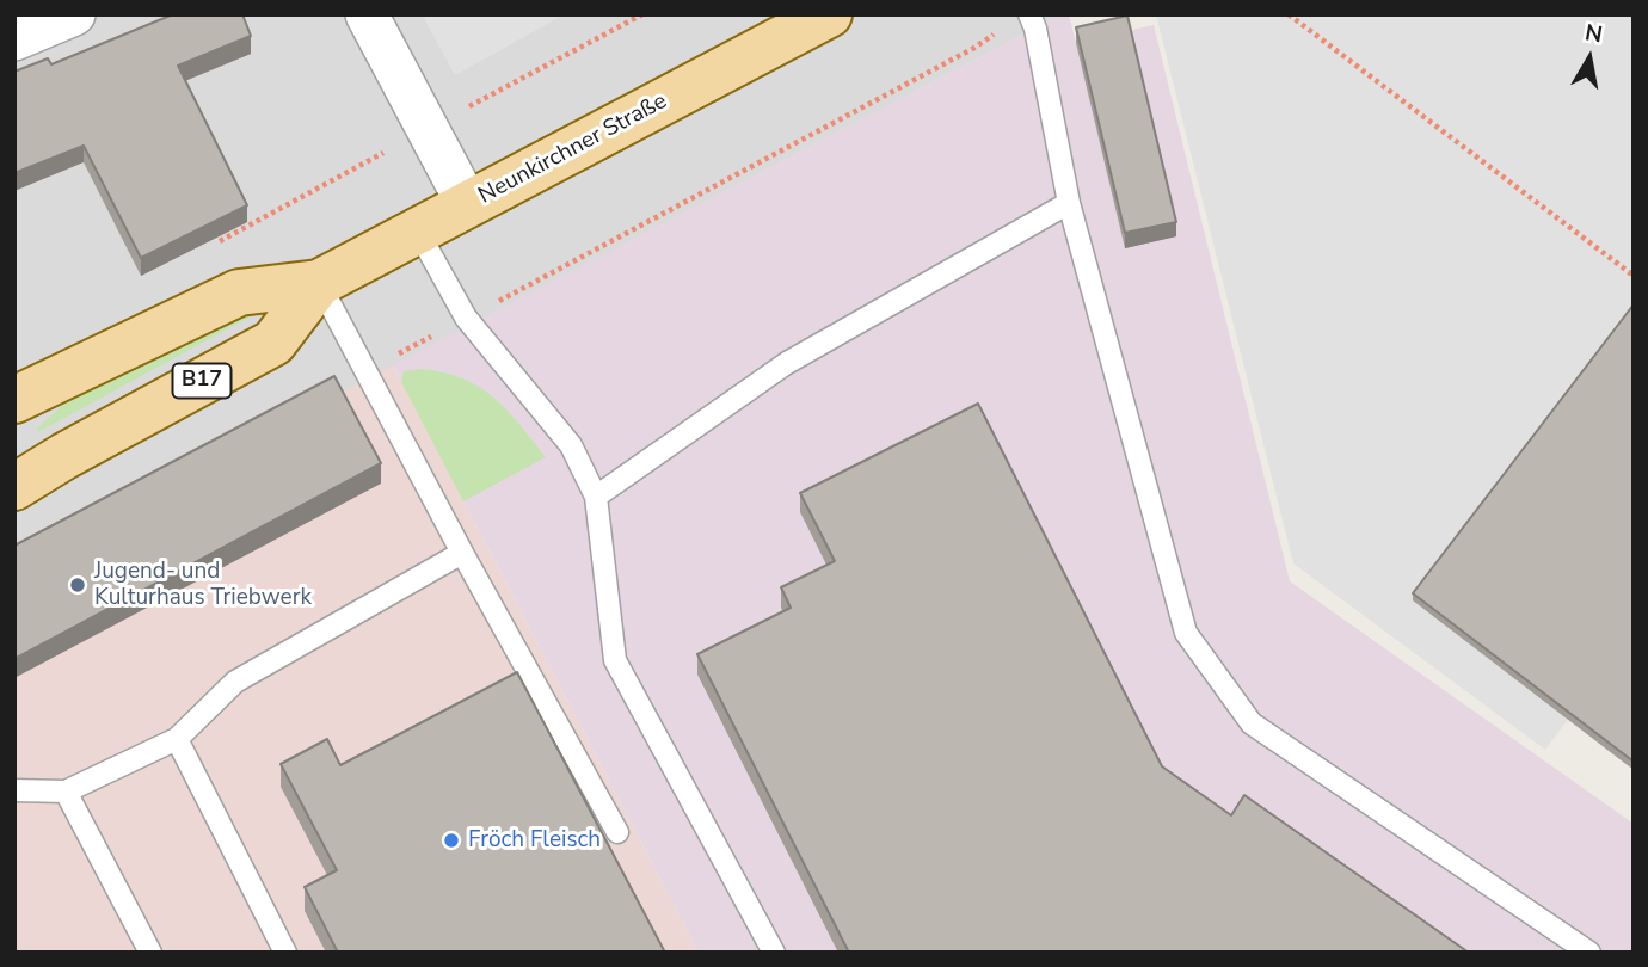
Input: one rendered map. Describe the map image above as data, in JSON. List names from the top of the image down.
{
  "streets": {
    "main road": ["Neunkirchner Straße", "B17"]
  },
  "places": ["Jugend- und Kulturhaus Triebwerk", "Fröch Fleisch"],
  "north": "top"
}
